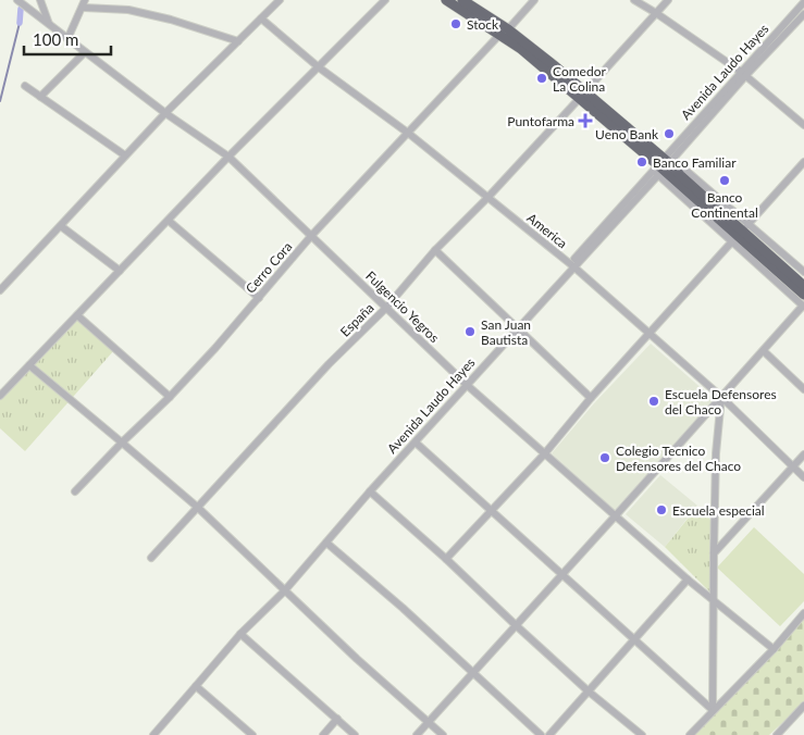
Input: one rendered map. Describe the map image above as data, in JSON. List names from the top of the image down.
{
  "streets": {
    "street": [
      "Avenida Laudo Hayes",
      "America",
      "Cerro Cora",
      "Fulgencio Yegros",
      "España"
    ]
  },
  "crossings": [
    ["Avenida Laudo Hayes", "America"],
    ["Avenida Laudo Hayes", "Fulgencio Yegros"],
    ["America", "Cerro Cora"],
    ["America", "España"],
    ["Cerro Cora", "Fulgencio Yegros"],
    ["Fulgencio Yegros", "España"]
  ],
  "places": {
    "other": [
      "Stock",
      "Comedor La Colina",
      "Ueno Bank",
      "Banco Familiar",
      "Banco Continental",
      "San Juan Bautista",
      "Escuela Defensores del Chaco",
      "Colegio Tecnico Defensores del Chaco",
      "Escuela especial"
    ],
    "health": ["Puntofarma"]
  },
  "scale_bar": "100 m"
}
